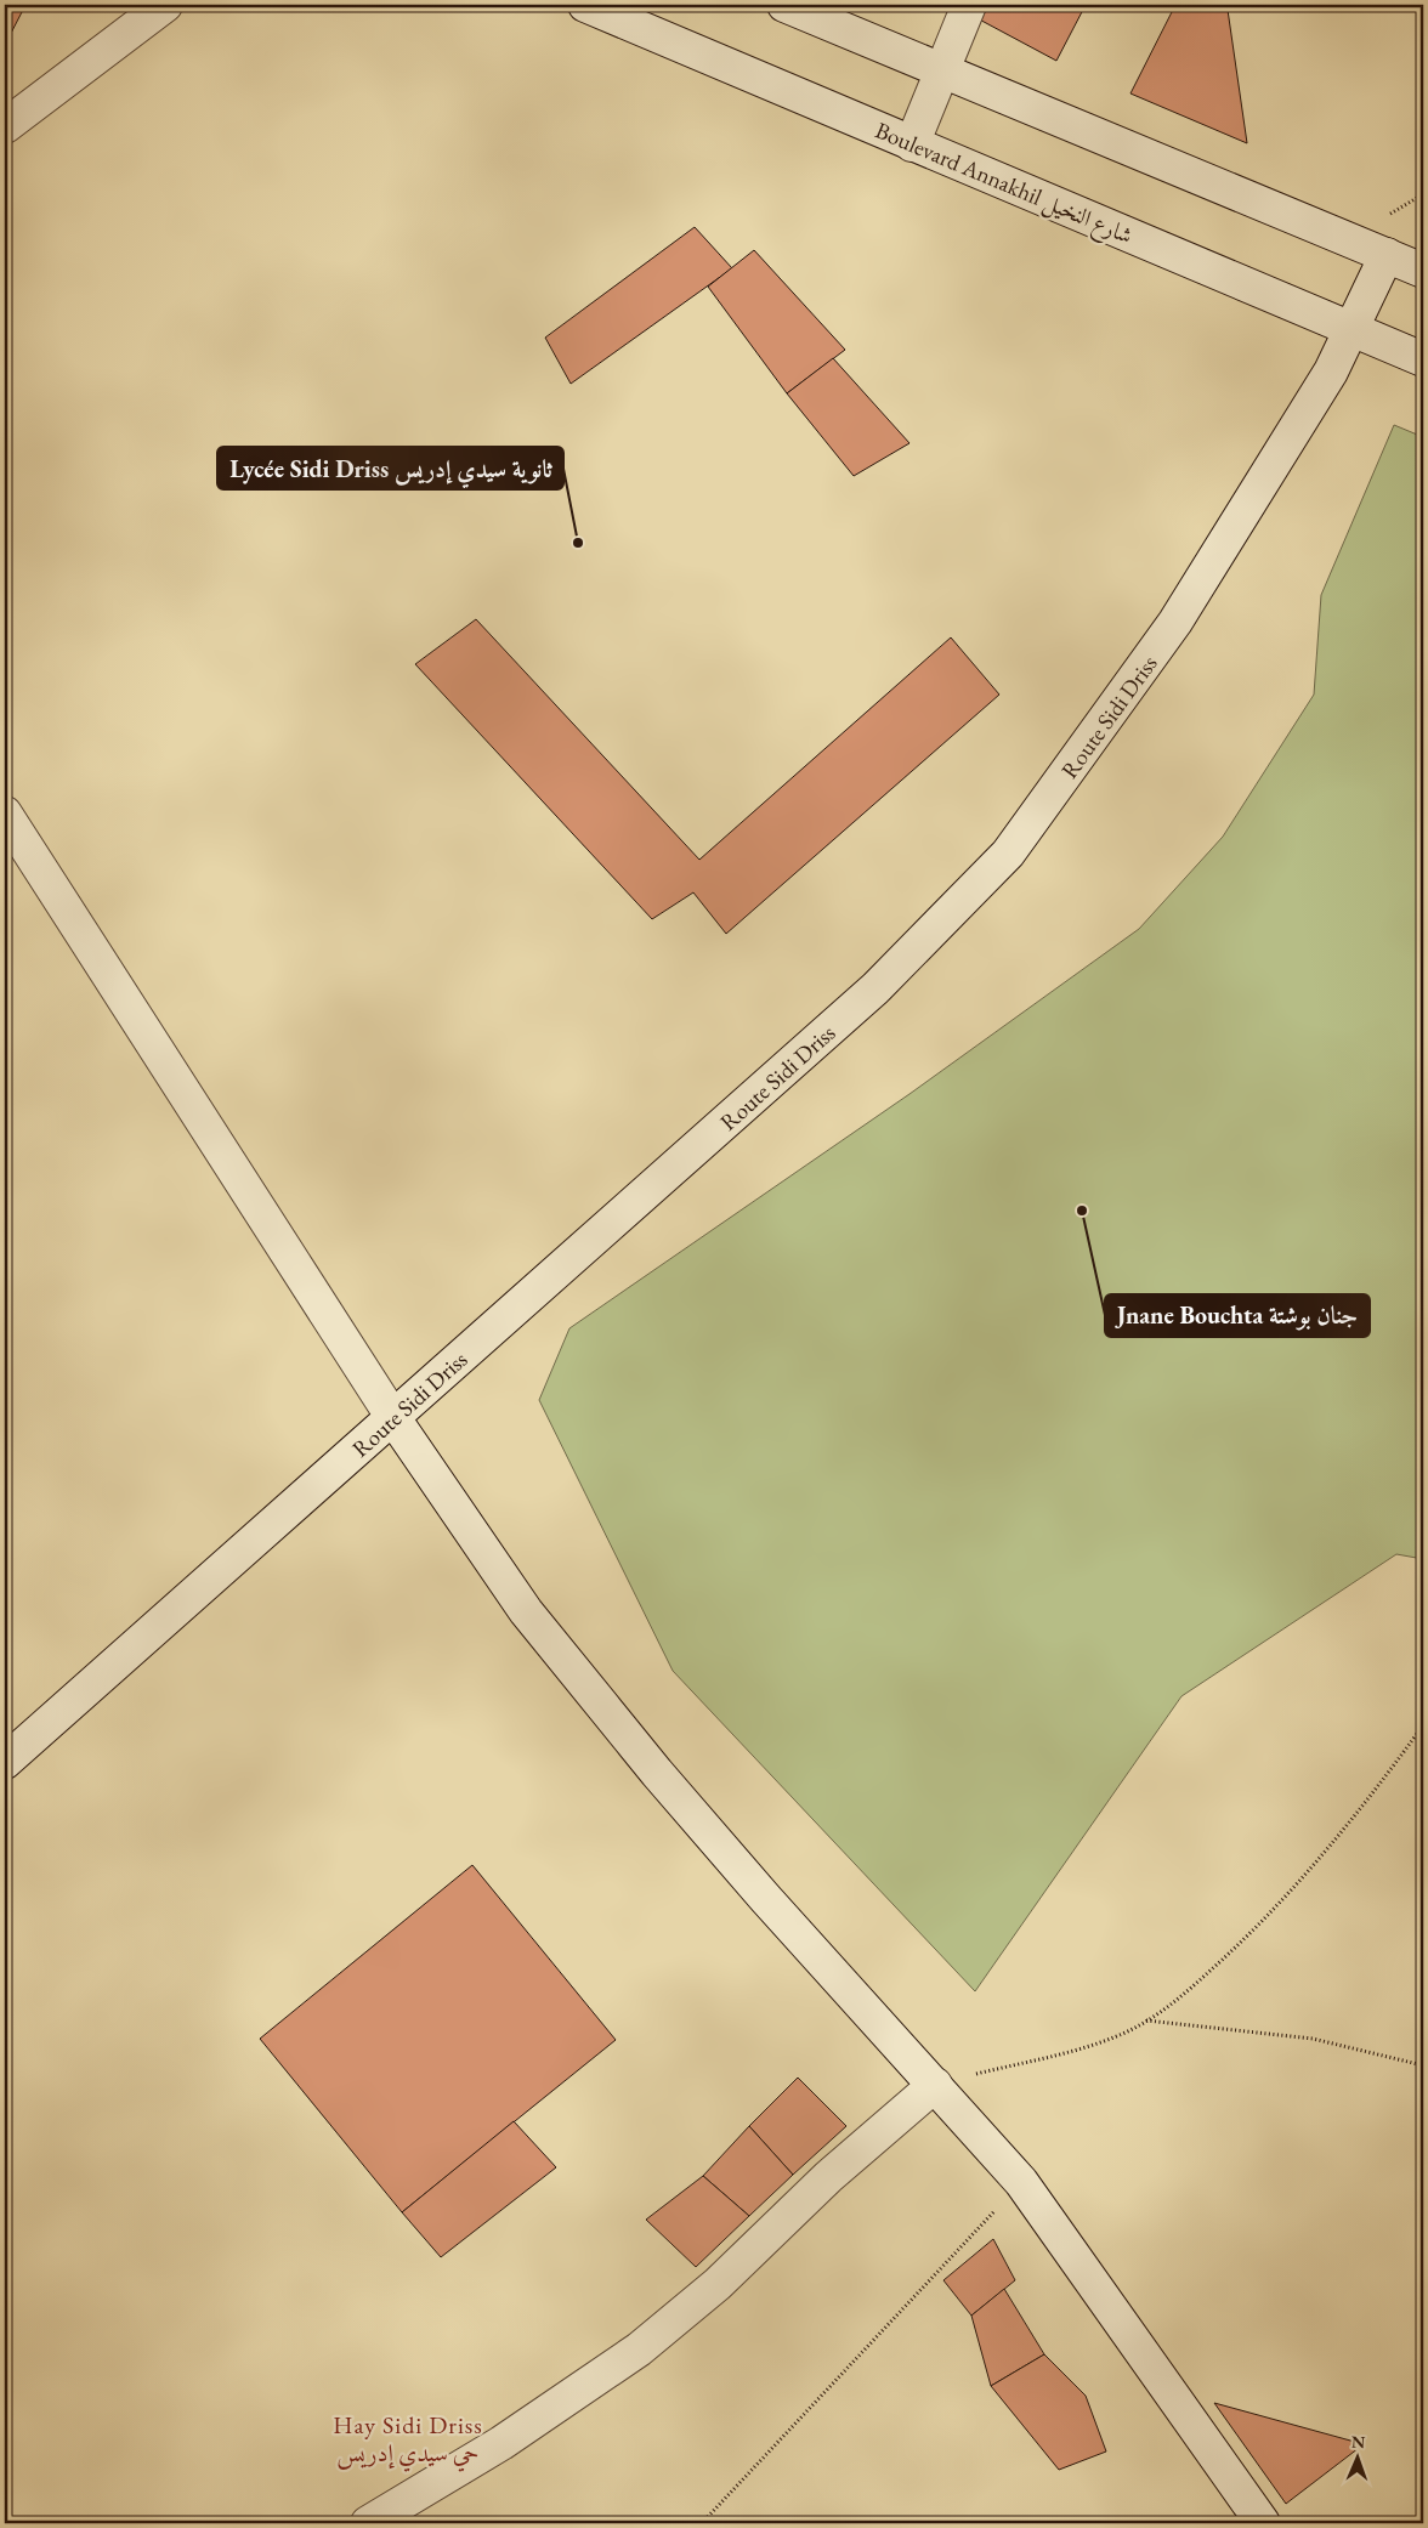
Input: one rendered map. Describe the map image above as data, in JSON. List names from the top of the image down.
{
  "streets": {
    "street": ["Boulevard Annakhil شارع النخيل", "Route Sidi Driss"]
  },
  "crossings": [
    ["Boulevard Annakhil شارع النخيل", "Route Sidi Driss"]
  ],
  "districts": ["Hay Sidi Driss حي سيدي إدريس"],
  "places": ["Lycée Sidi Driss ثانوية سيدي إدريس", "Jnane Bouchta جنان بوشتة"],
  "north": "top"
}
